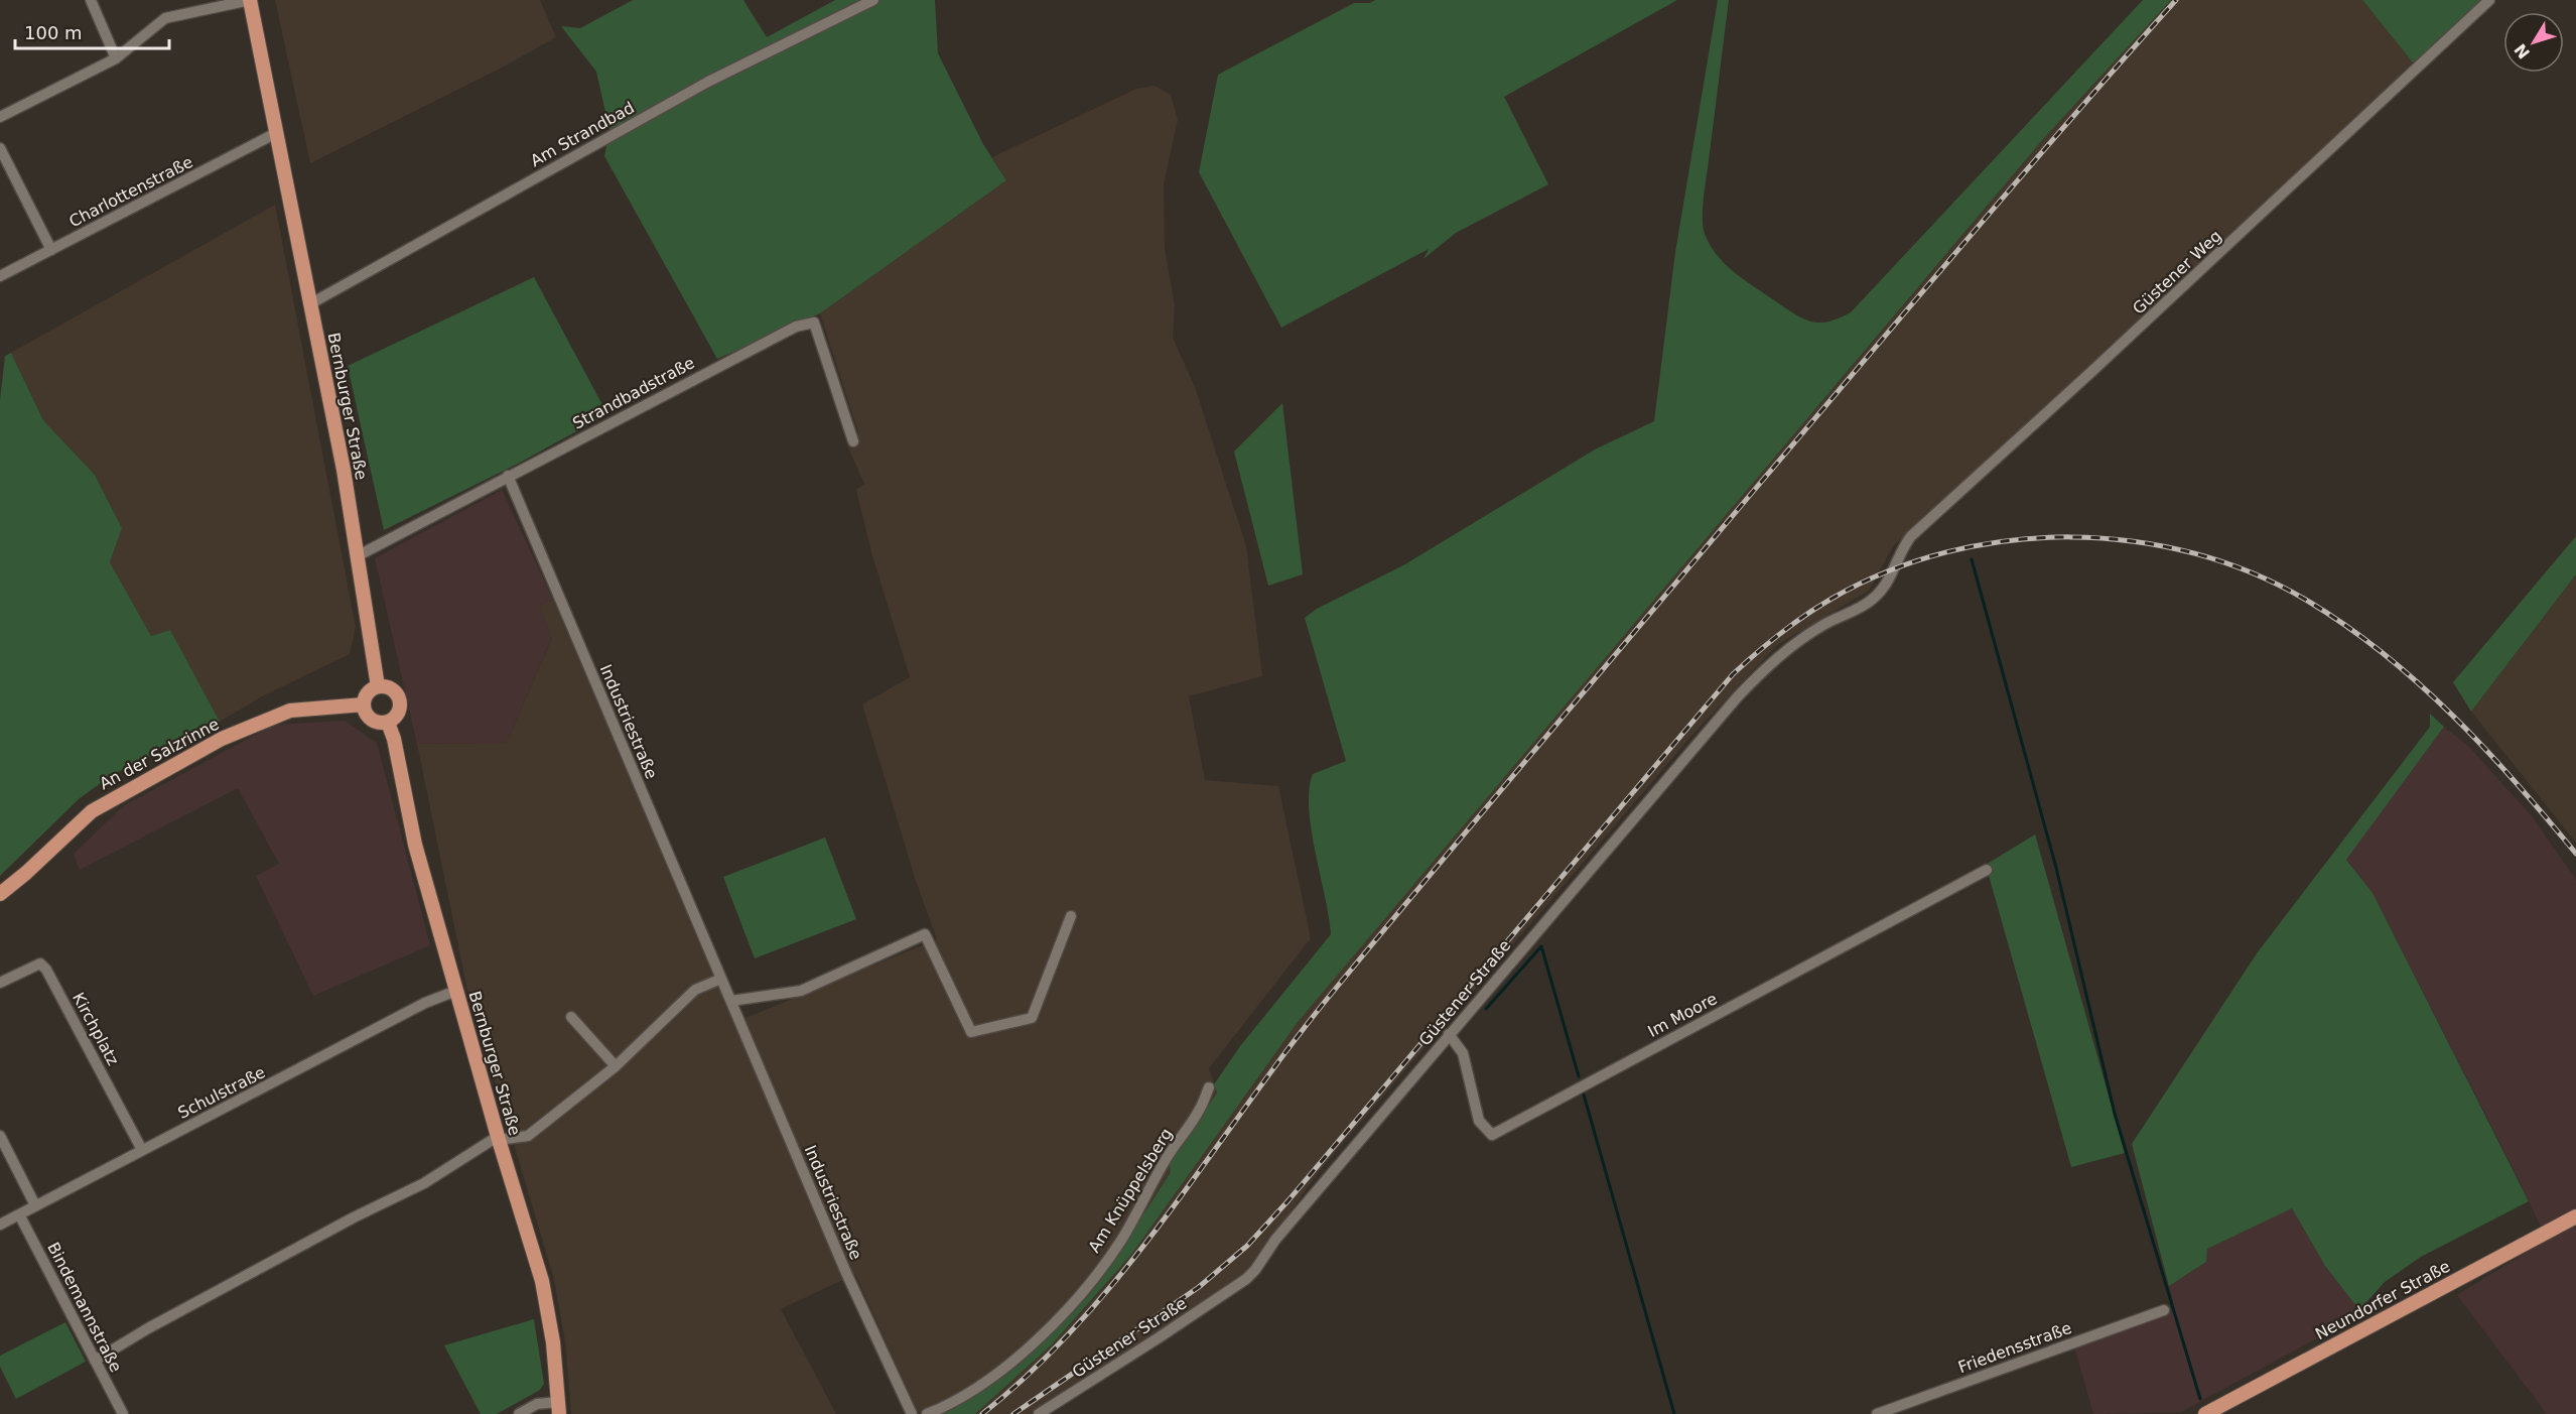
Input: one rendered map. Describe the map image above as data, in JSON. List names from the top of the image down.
{
  "streets": {
    "main road": ["Bernburger Straße", "An der Salzrinne", "Neundorfer Straße"],
    "street": [
      "Am Strandbad",
      "Charlottenstraße",
      "Güstener Weg",
      "Strandbadstraße",
      "Industriestraße",
      "Güstener Straße",
      "Im Moore",
      "Kirchplatz",
      "Schulstraße",
      "Am Knüppelsberg",
      "Bindemannstraße",
      "Friedensstraße"
    ]
  },
  "crossings": [
    ["Am Strandbad", "Bernburger Straße"],
    ["Charlottenstraße", "Bernburger Straße"],
    ["Güstener Weg", "Güstener Straße"],
    ["Strandbadstraße", "Bernburger Straße"],
    ["Strandbadstraße", "Industriestraße"],
    ["Bernburger Straße", "An der Salzrinne"],
    ["Bernburger Straße", "Schulstraße"],
    ["Güstener Straße", "Im Moore"],
    ["Kirchplatz", "Schulstraße"],
    ["Schulstraße", "Bindemannstraße"]
  ],
  "scale_bar": "100 m",
  "north": "bottom left"
}
